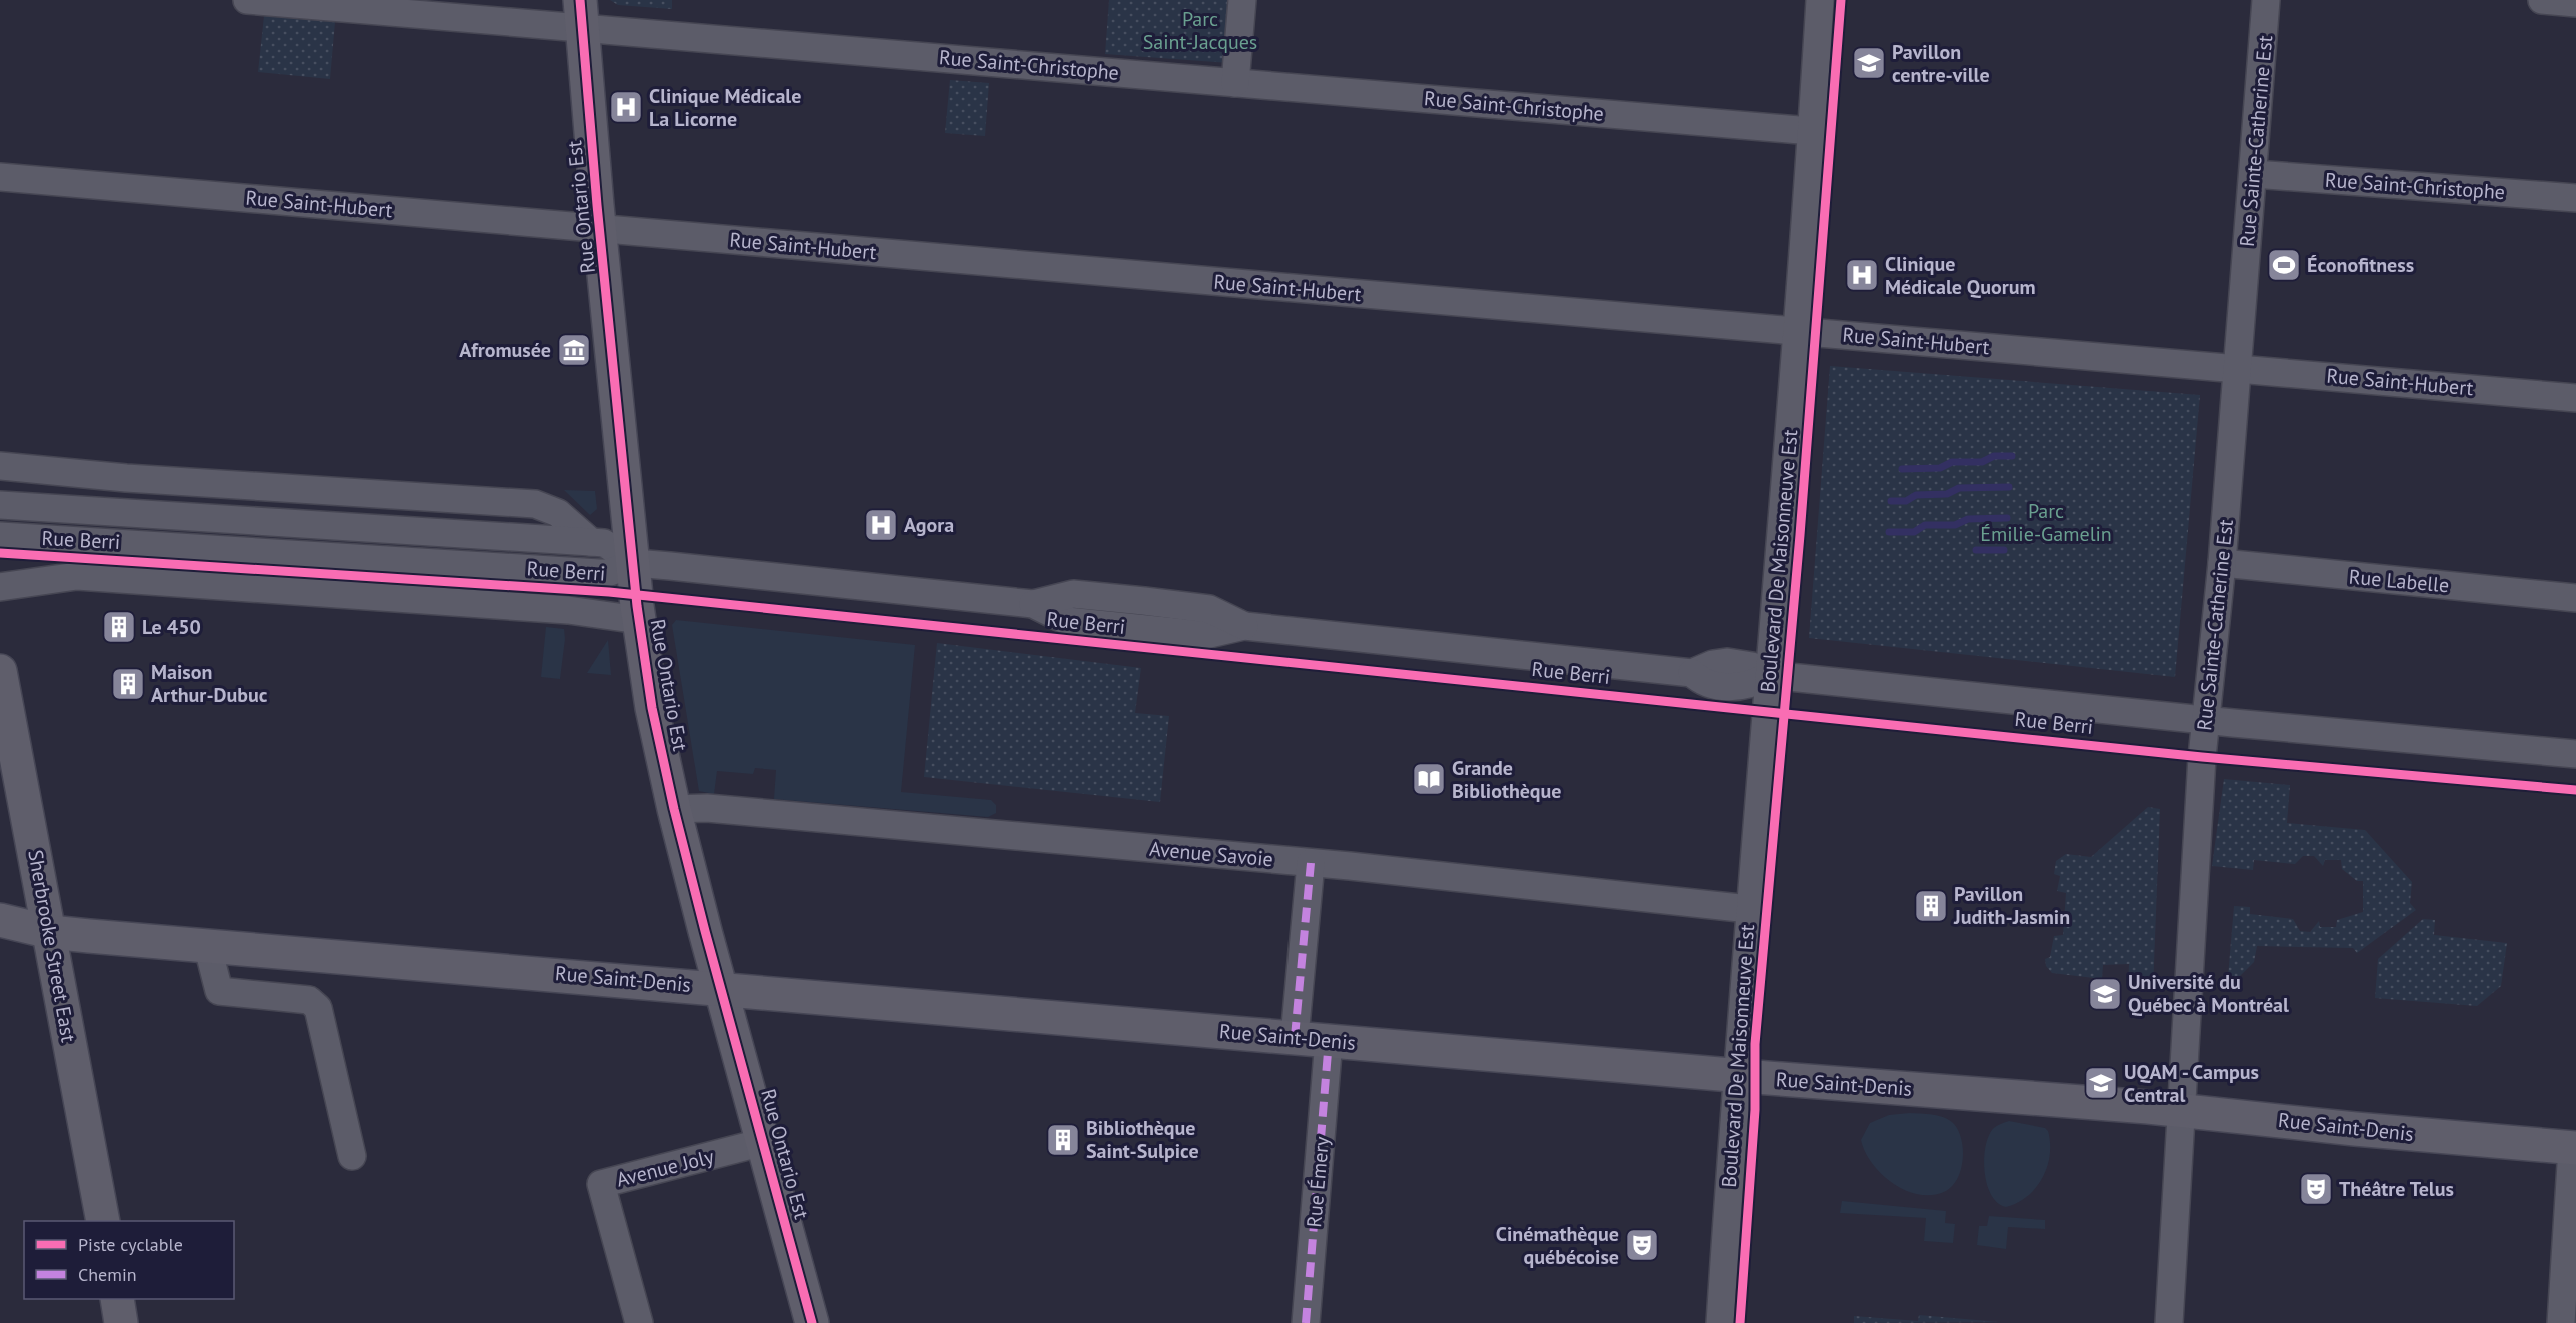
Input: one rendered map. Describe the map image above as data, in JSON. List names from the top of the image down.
{
  "streets": {
    "main road": ["Rue Ontario Est", "Sherbrooke Street East", "Rue Saint-Denis"],
    "street": [
      "Rue Saint-Christophe",
      "Rue Sainte-Catherine Est",
      "Rue Saint-Hubert",
      "Rue Berri",
      "Boulevard De Maisonneuve Est",
      "Rue Labelle",
      "Avenue Savoie",
      "Avenue Joly",
      "Rue Émery"
    ]
  },
  "crossings": [
    ["Rue Saint-Christophe", "Rue Sainte-Catherine Est"],
    ["Rue Saint-Christophe", "Rue Ontario Est"],
    ["Rue Saint-Christophe", "Boulevard De Maisonneuve Est"],
    ["Rue Sainte-Catherine Est", "Rue Saint-Hubert"],
    ["Rue Sainte-Catherine Est", "Rue Berri"],
    ["Rue Sainte-Catherine Est", "Rue Labelle"],
    ["Rue Sainte-Catherine Est", "Rue Saint-Denis"],
    ["Rue Saint-Hubert", "Rue Ontario Est"],
    ["Rue Saint-Hubert", "Boulevard De Maisonneuve Est"],
    ["Rue Ontario Est", "Rue Berri"],
    ["Rue Ontario Est", "Avenue Savoie"],
    ["Rue Ontario Est", "Rue Saint-Denis"],
    ["Rue Ontario Est", "Avenue Joly"],
    ["Rue Berri", "Boulevard De Maisonneuve Est"],
    ["Boulevard De Maisonneuve Est", "Avenue Savoie"],
    ["Boulevard De Maisonneuve Est", "Rue Saint-Denis"],
    ["Sherbrooke Street East", "Rue Saint-Denis"],
    ["Rue Saint-Denis", "Rue Émery"]
  ],
  "parks": ["Parc Saint-Jacques", "Parc Émilie-Gamelin"],
  "places": {
    "school or university": ["Pavillon centre-ville", "Université du Québec à Montréal", "UQAM - Campus Central"],
    "hospital": ["Clinique Médicale La Licorne", "Clinique Médicale Quorum", "Agora"],
    "sports": ["Éconofitness"],
    "museum": ["Afromusée"],
    "building": [
      "Le 450",
      "Maison Arthur-Dubuc",
      "Pavillon Judith-Jasmin",
      "Bibliothèque Saint-Sulpice"
    ],
    "library": ["Grande Bibliothèque"],
    "theatre": ["Théâtre Telus", "Cinémathèque québécoise"]
  },
  "legend": ["Piste cyclable", "Chemin"]
}
